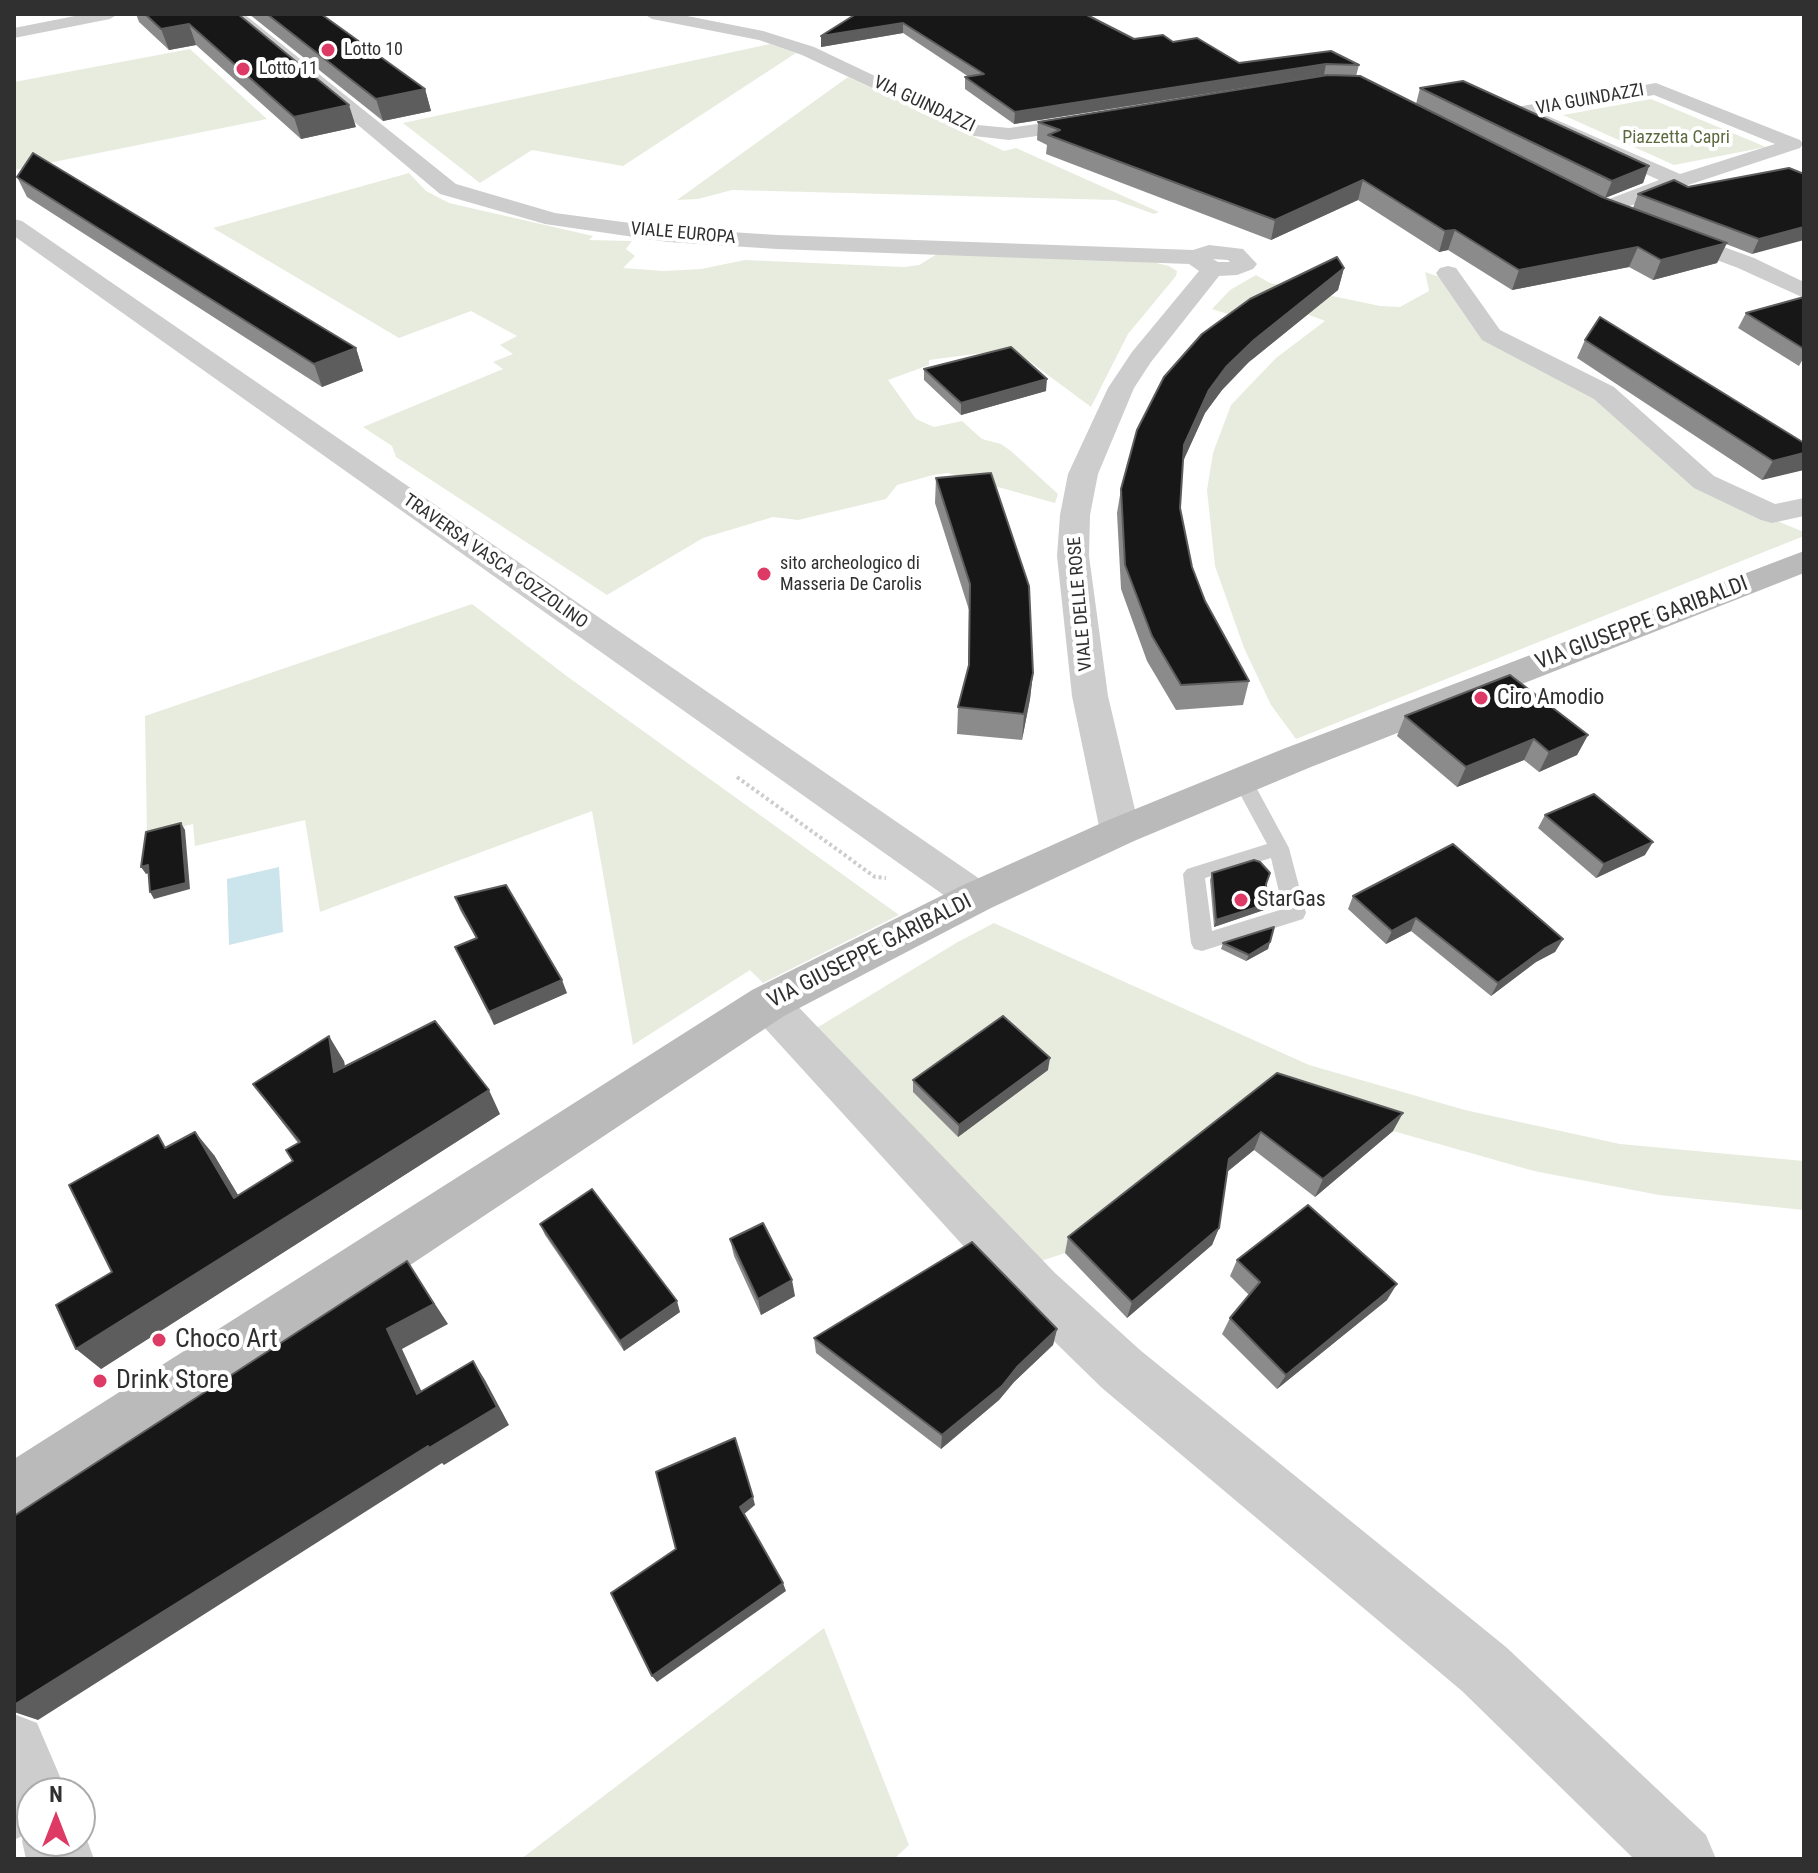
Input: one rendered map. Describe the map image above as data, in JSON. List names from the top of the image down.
{
  "streets": {
    "main road": ["VIA GIUSEPPE GARIBALDI"],
    "street": [
      "VIA GUINDAZZI",
      "VIALE EUROPA",
      "TRAVERSA VASCA COZZOLINO",
      "VIALE DELLE ROSE"
    ]
  },
  "crossings": [
    ["VIALE EUROPA", "VIALE DELLE ROSE"],
    ["TRAVERSA VASCA COZZOLINO", "VIA GIUSEPPE GARIBALDI"],
    ["VIALE DELLE ROSE", "VIA GIUSEPPE GARIBALDI"]
  ],
  "parks": ["Piazzetta Capri"],
  "places": [
    "Lotto 10",
    "Lotto 11",
    "sito archeologico di Masseria De Carolis",
    "Ciro Amodio",
    "StarGas",
    "Choco Art",
    "Drink Store"
  ],
  "north": "top"
}
